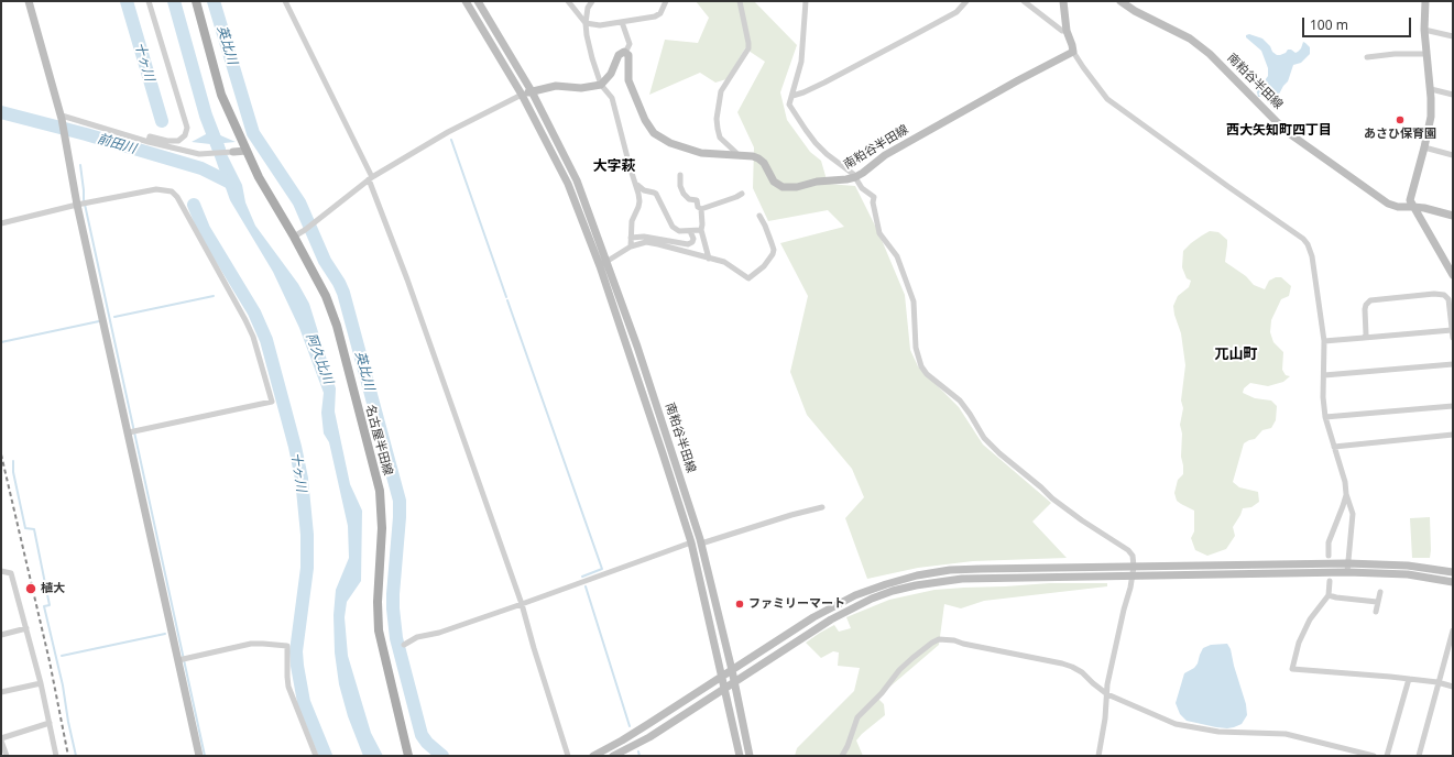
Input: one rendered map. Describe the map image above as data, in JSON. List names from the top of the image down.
{
  "streets": {
    "main road": ["名古屋半田線"],
    "street": ["南粕谷半田線"]
  },
  "districts": ["西大矢知町四丁目", "大字萩", "兀山町"],
  "water": [
    "英比川",
    "十ヶ川",
    "前田川",
    "阿久比川"
  ],
  "places": ["あさひ保育園", "植大", "ファミリーマート"],
  "scale_bar": "100 m"
}
